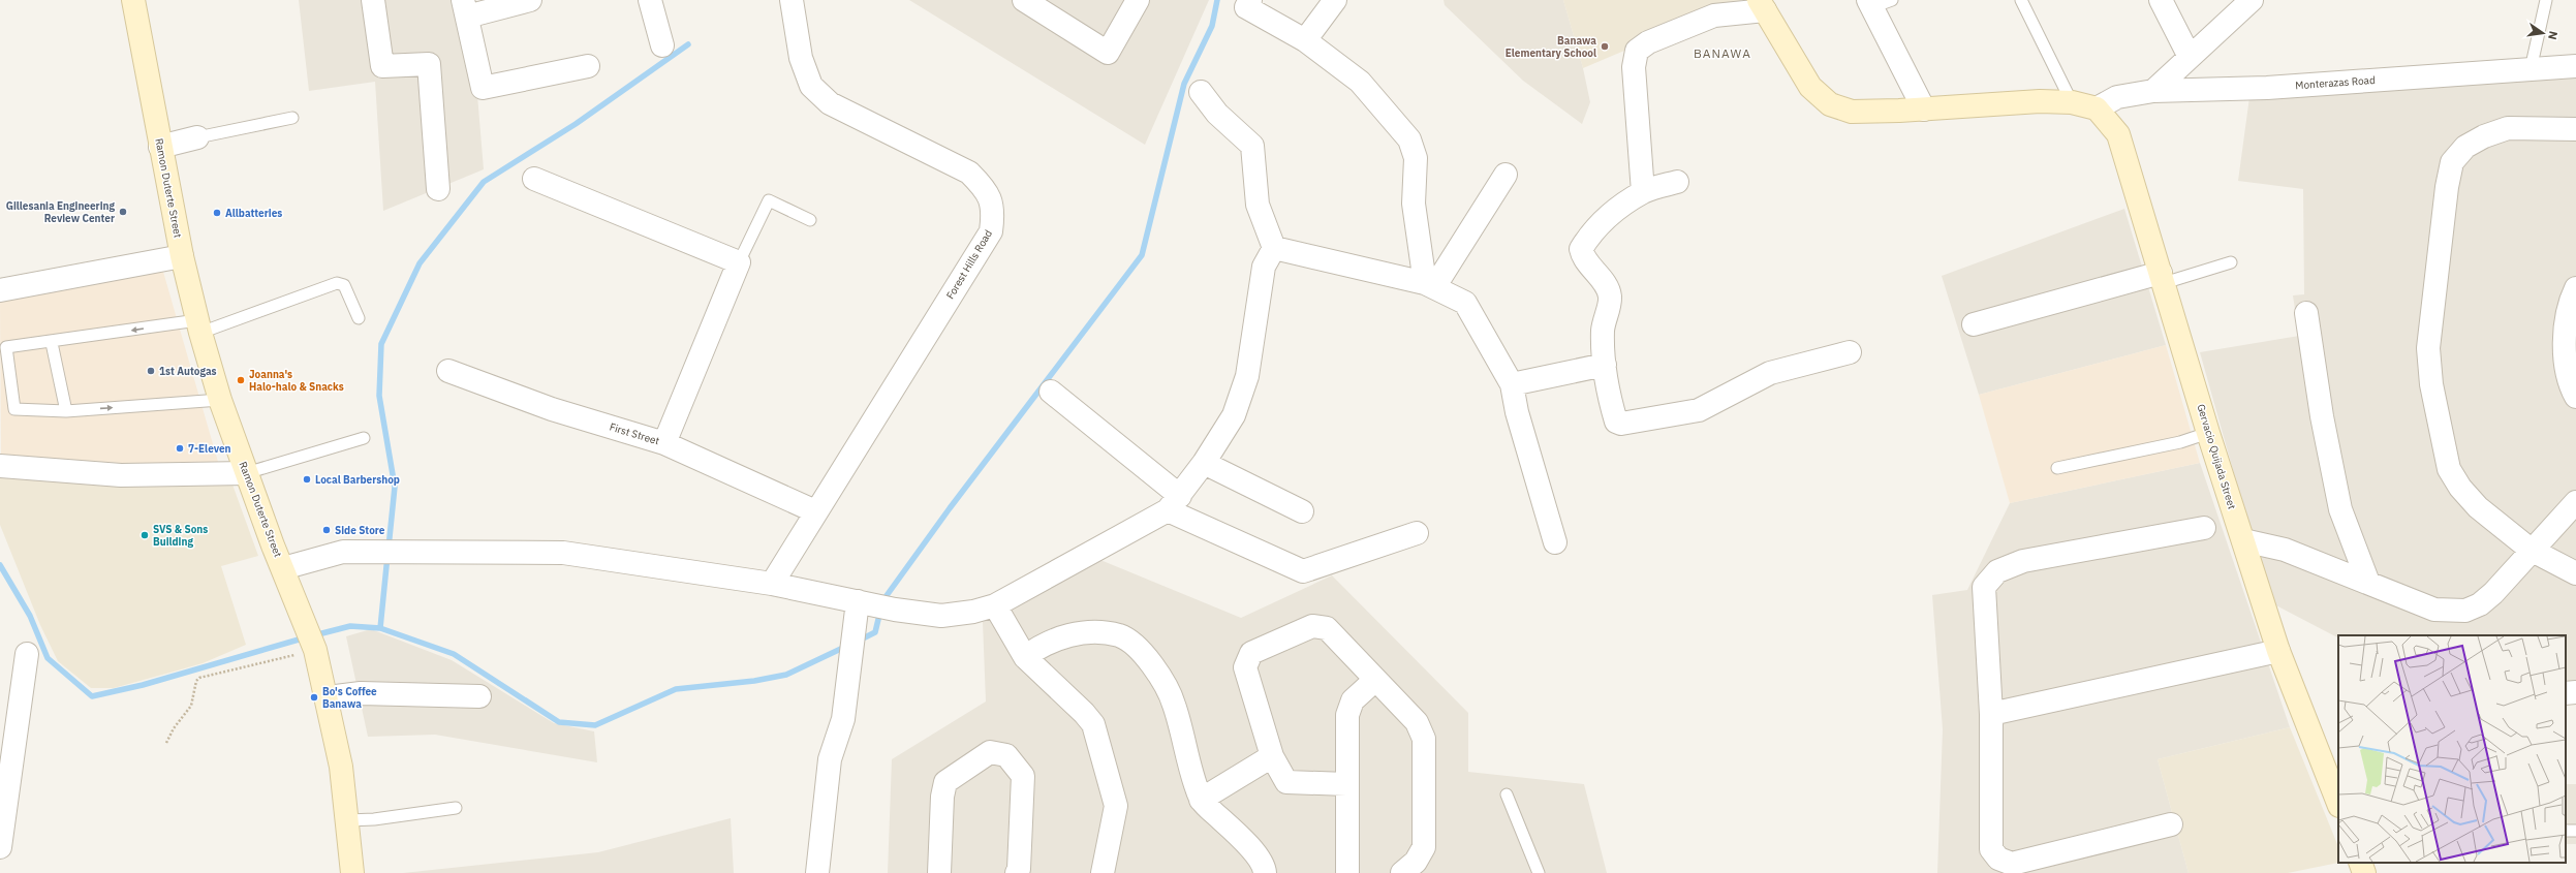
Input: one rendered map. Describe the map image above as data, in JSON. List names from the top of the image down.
{
  "streets": {
    "street": [
      "Monterazas Road",
      "Ramon Duterte Street",
      "Forest Hills Road",
      "First Street",
      "Gervacio Quijada Street"
    ]
  },
  "crossings": [
    ["Monterazas Road", "Gervacio Quijada Street"],
    ["Forest Hills Road", "First Street"]
  ],
  "districts": ["BANAWA"],
  "places": [
    "Banawa Elementary School",
    "Gillesania Engineering Review Center",
    "Allbatteries",
    "1st Autogas",
    "Joanna's Halo-halo & Snacks",
    "7-Eleven",
    "Local Barbershop",
    "Side Store",
    "SVS & Sons Building",
    "Bo's Coffee Banawa"
  ],
  "north": "right"
}
